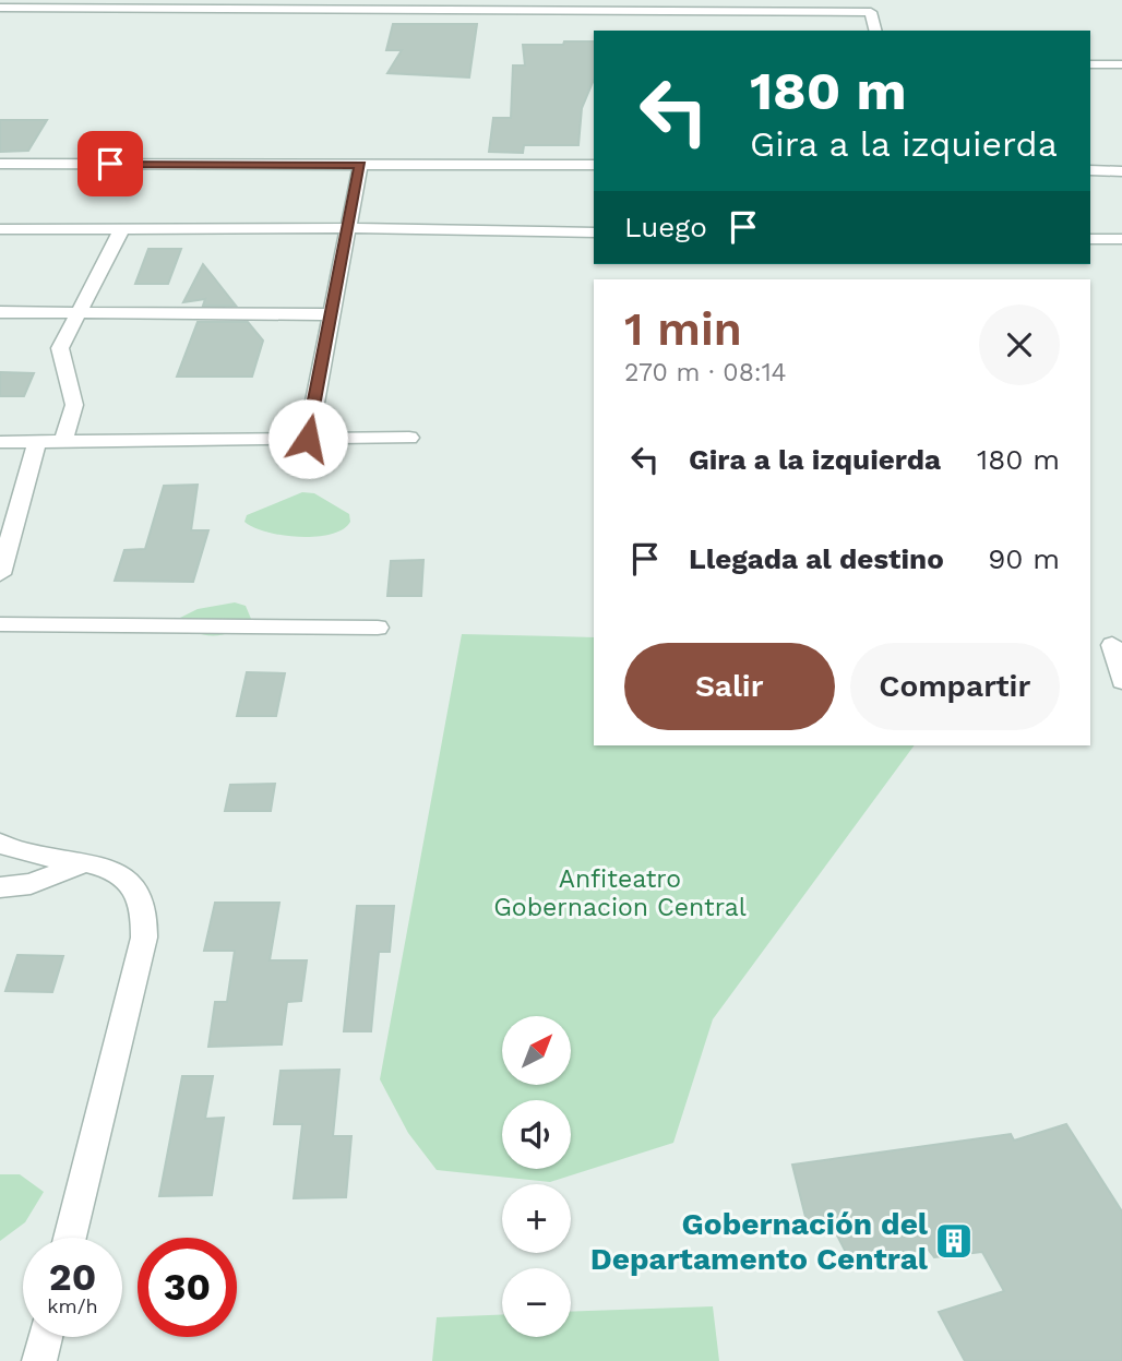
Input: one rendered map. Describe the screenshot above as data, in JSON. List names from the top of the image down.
{
  "parks": ["Anfiteatro Gobernacion Central"],
  "places": {
    "building": ["Gobernación del Departamento Central"]
  },
  "north": "top right",
  "page": {
    "turn": ["180 m", "Gira a la izquierda"],
    "then": "Luego",
    "heading": ["1 min", "270 m · 08:14"],
    "list": [
      {
        "name": "Gira a la izquierda",
        "value": "180 m"
      },
      {
        "name": "Llegada al destino",
        "value": "90 m"
      }
    ],
    "buttons": ["Salir", "Compartir"],
    "map_buttons": ["+", "−"],
    "speed": "20 km/h",
    "limit": "30"
  }
}
